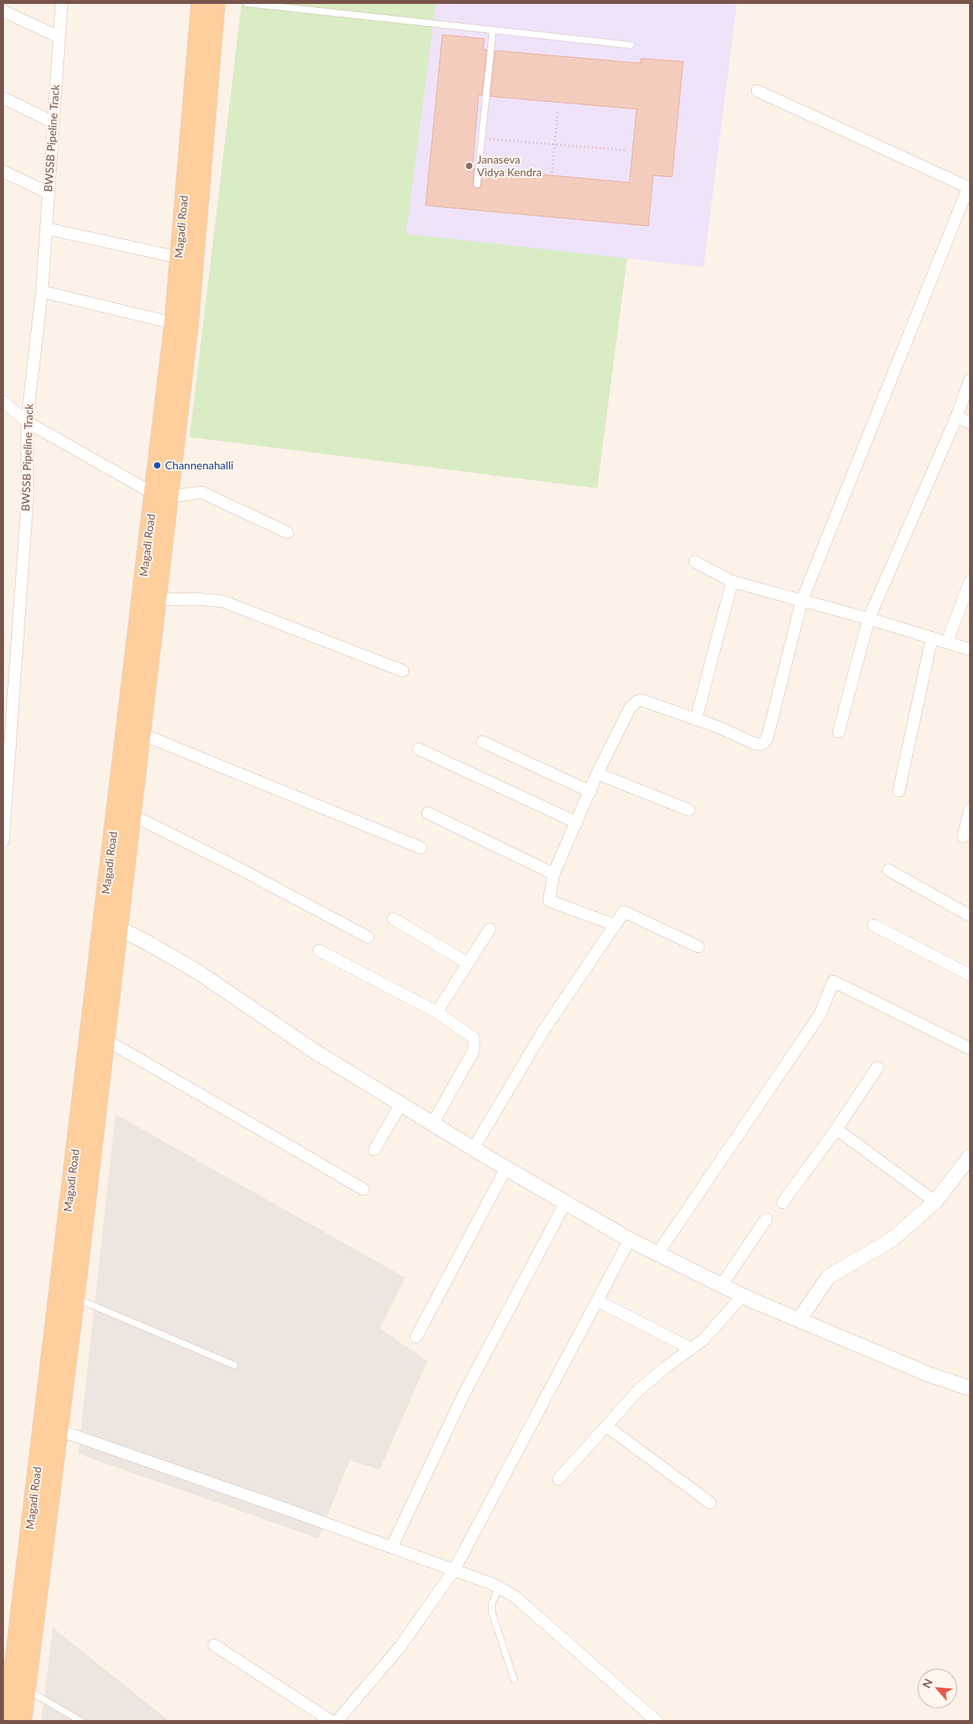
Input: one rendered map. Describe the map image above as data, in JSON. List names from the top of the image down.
{
  "streets": {
    "main road": ["Magadi Road"],
    "street": ["BWSSB Pipeline Track"]
  },
  "places": ["Janaseva Vidya Kendra", "Channenahalli"],
  "north": "top left"
}
